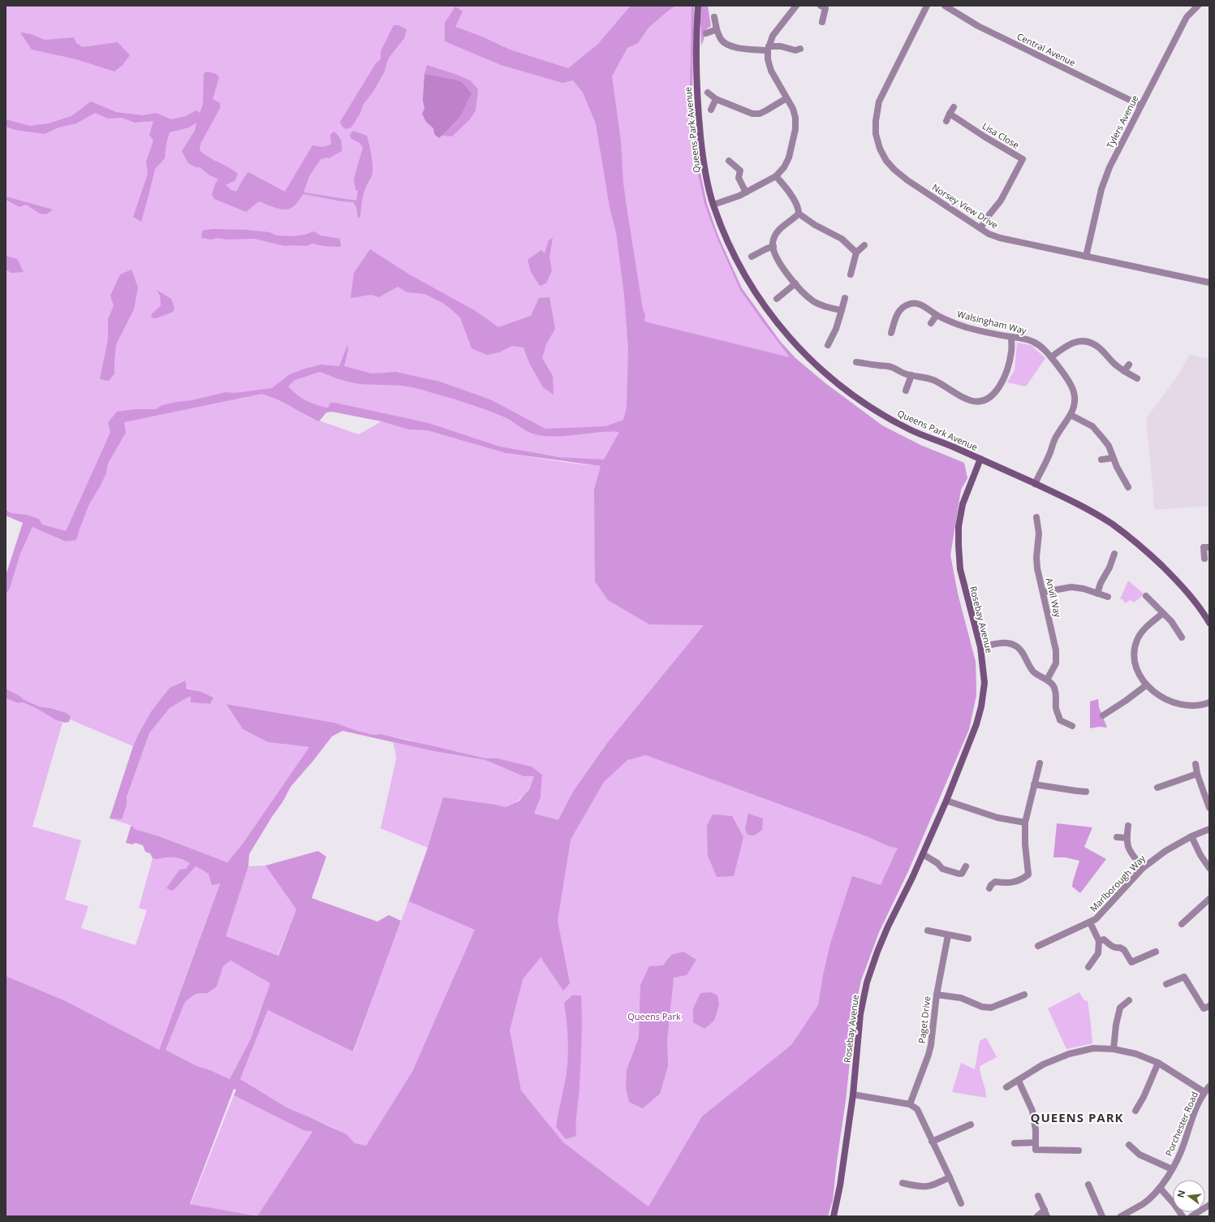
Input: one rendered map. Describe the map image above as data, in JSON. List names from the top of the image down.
{
  "streets": {
    "street": [
      "Central Avenue",
      "Tylers Avenue",
      "Queens Park Avenue",
      "Lisa Close",
      "Norsey View Drive",
      "Walsingham Way",
      "Anvil Way",
      "Rosebay Avenue",
      "Marlborough Way",
      "Paget Drive",
      "Porchester Road"
    ]
  },
  "crossings": [
    ["Central Avenue", "Tylers Avenue"],
    ["Tylers Avenue", "Norsey View Drive"],
    ["Queens Park Avenue", "Walsingham Way"],
    ["Queens Park Avenue", "Rosebay Avenue"],
    ["Lisa Close", "Norsey View Drive"]
  ],
  "districts": ["QUEENS PARK"],
  "parks": ["Queens Park"],
  "north": "left"
}
